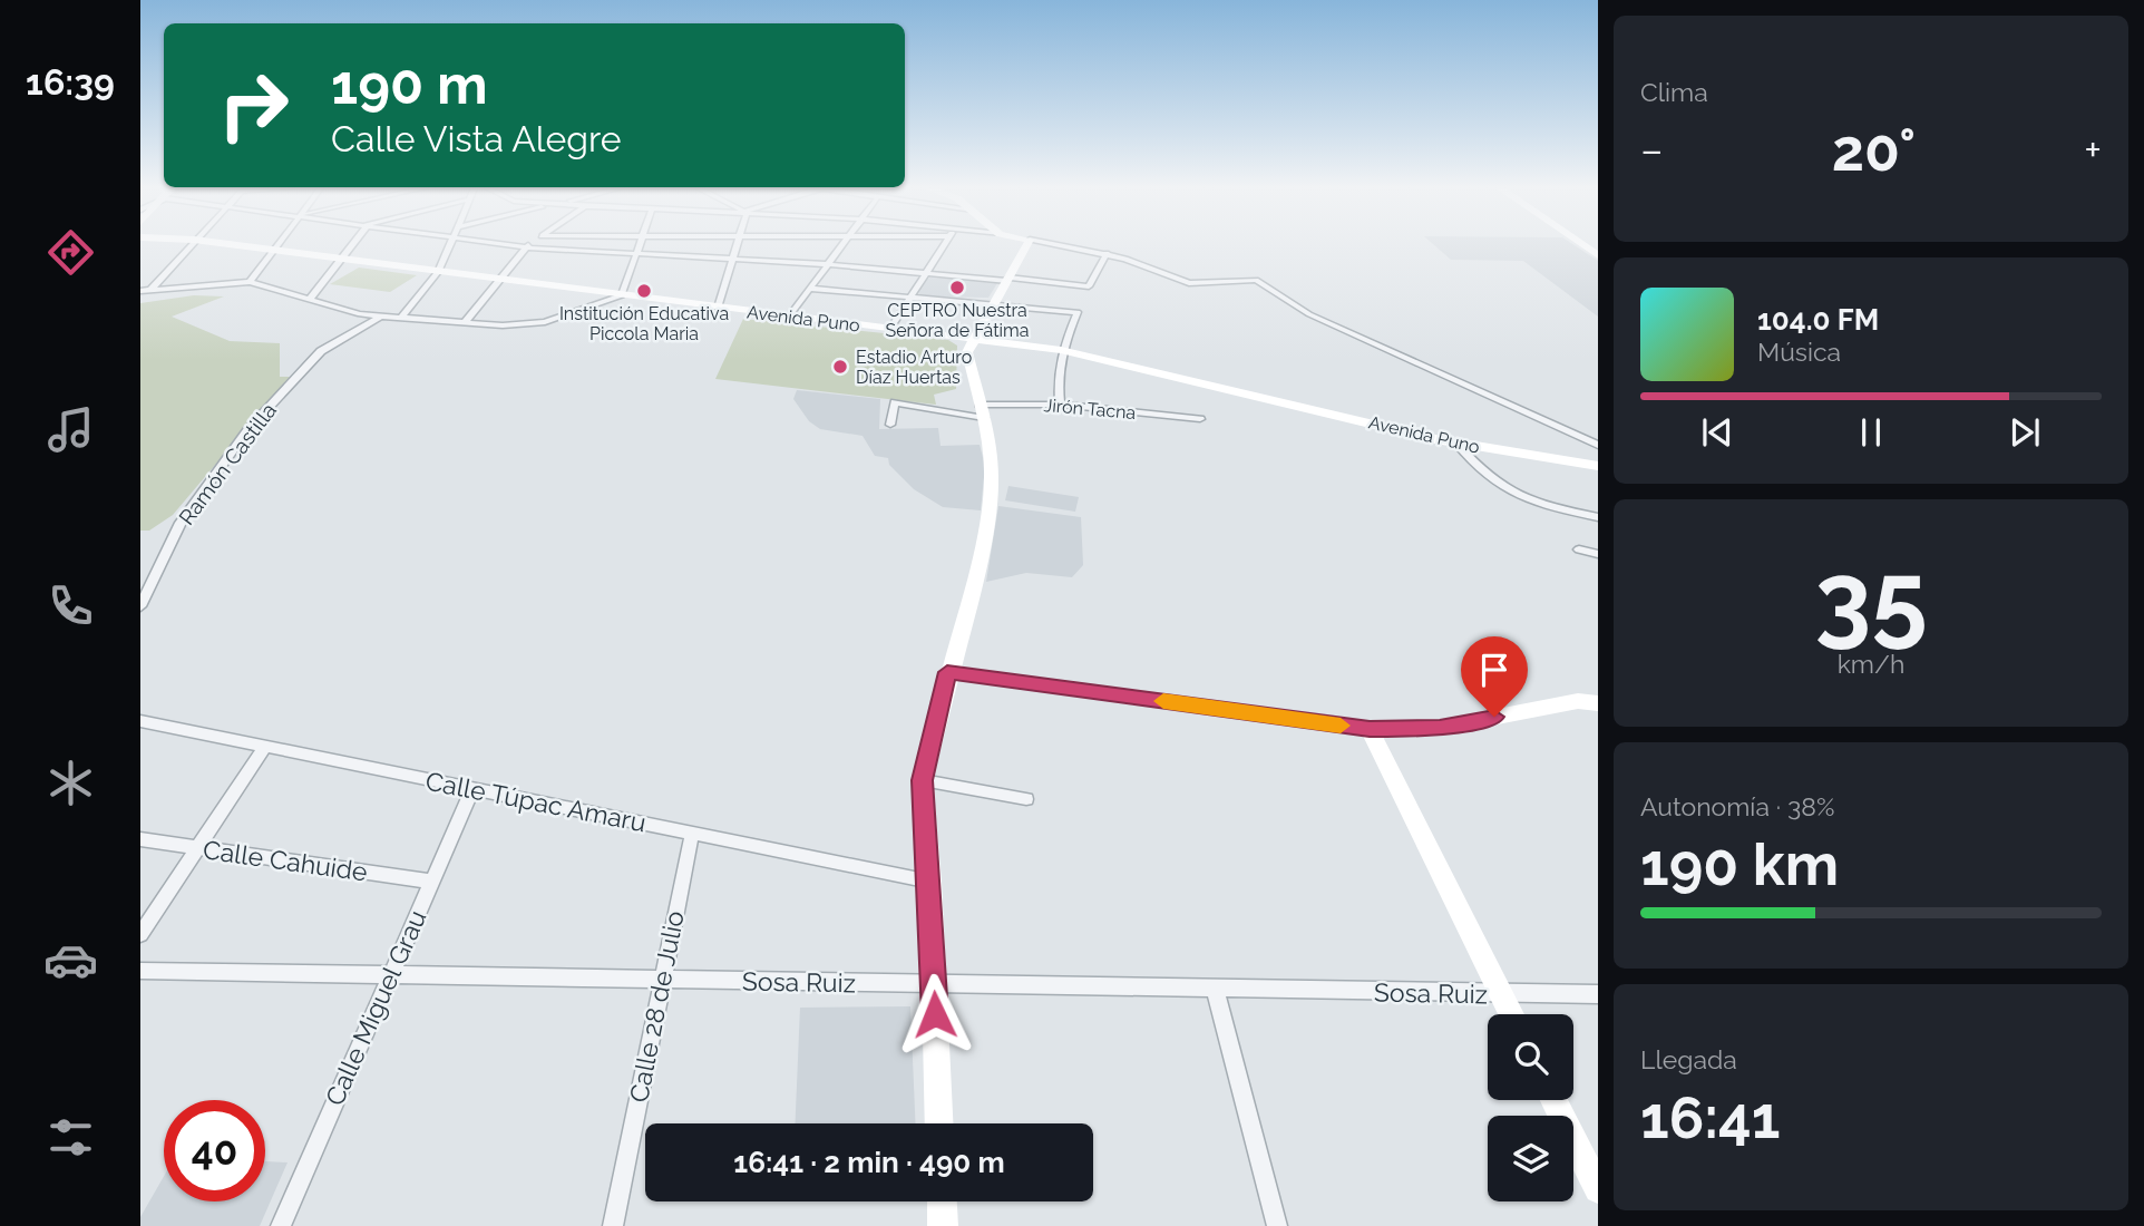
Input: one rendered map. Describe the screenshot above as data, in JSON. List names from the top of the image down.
{
  "streets": {
    "street": [
      "Avenida Puno",
      "Jirón Tacna",
      "Ramón Castilla",
      "Calle Túpac Amaru",
      "Calle Cahuide",
      "Sosa Ruiz",
      "Calle 28 de Julio",
      "Calle Miguel Grau"
    ]
  },
  "crossings": [
    ["Calle Túpac Amaru", "Calle 28 de Julio"],
    ["Calle Túpac Amaru", "Calle Miguel Grau"],
    ["Calle Cahuide", "Calle Miguel Grau"],
    ["Sosa Ruiz", "Calle 28 de Julio"],
    ["Sosa Ruiz", "Calle Miguel Grau"]
  ],
  "places": ["CEPTRO Nuestra Señora de Fátima", "Institución Educativa Piccola Maria", "Estadio Arturo Díaz Huertas"],
  "page": {
    "tabs": "16:39",
    "tile": [
      "Clima",
      ["35", "km/h"],
      ["Autonomía · 38%", "190 km"],
      ["Llegada", "16:41"]
    ],
    "turn": ["190 m", "Calle Vista Alegre"],
    "heat": ["−", "20°", "+"],
    "song": ["104.0 FM", "Música"],
    "limit": "40",
    "trip": "16:41 · 2 min · 490 m"
  }
}
